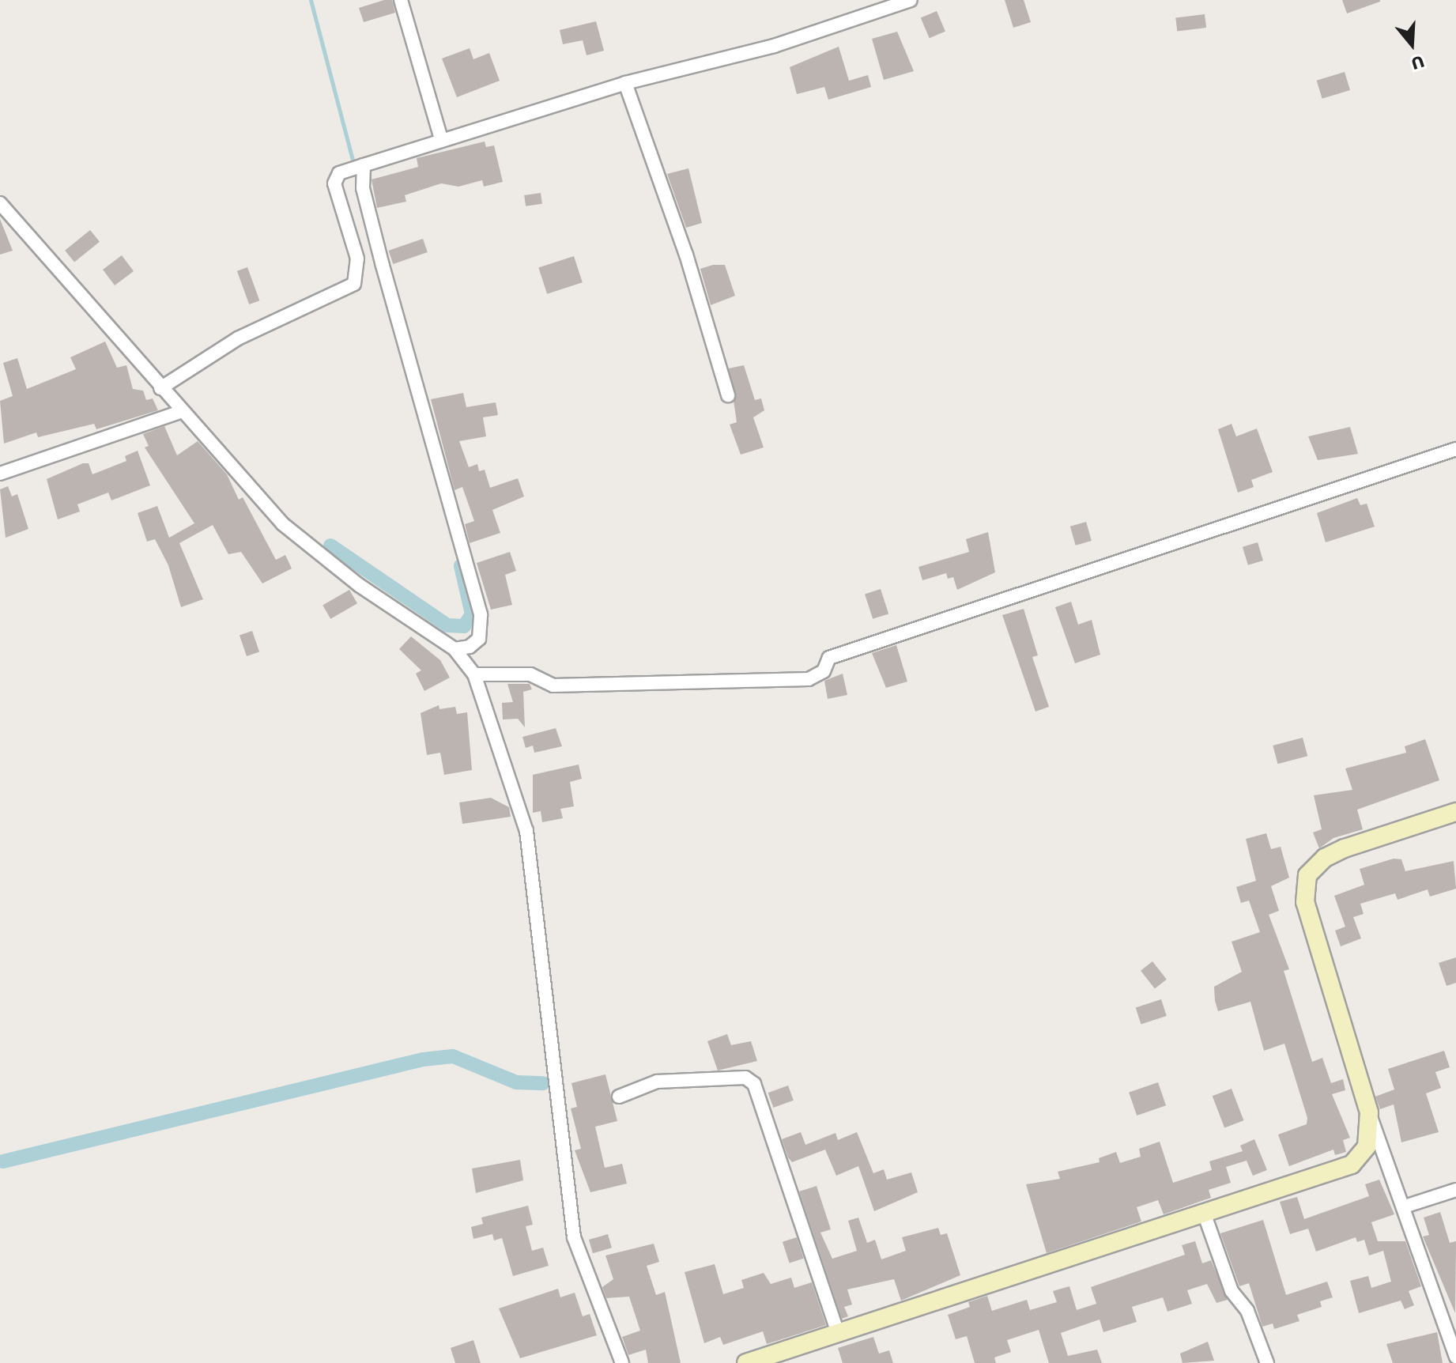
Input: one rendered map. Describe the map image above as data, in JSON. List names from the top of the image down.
{
  "north": "bottom"
}
